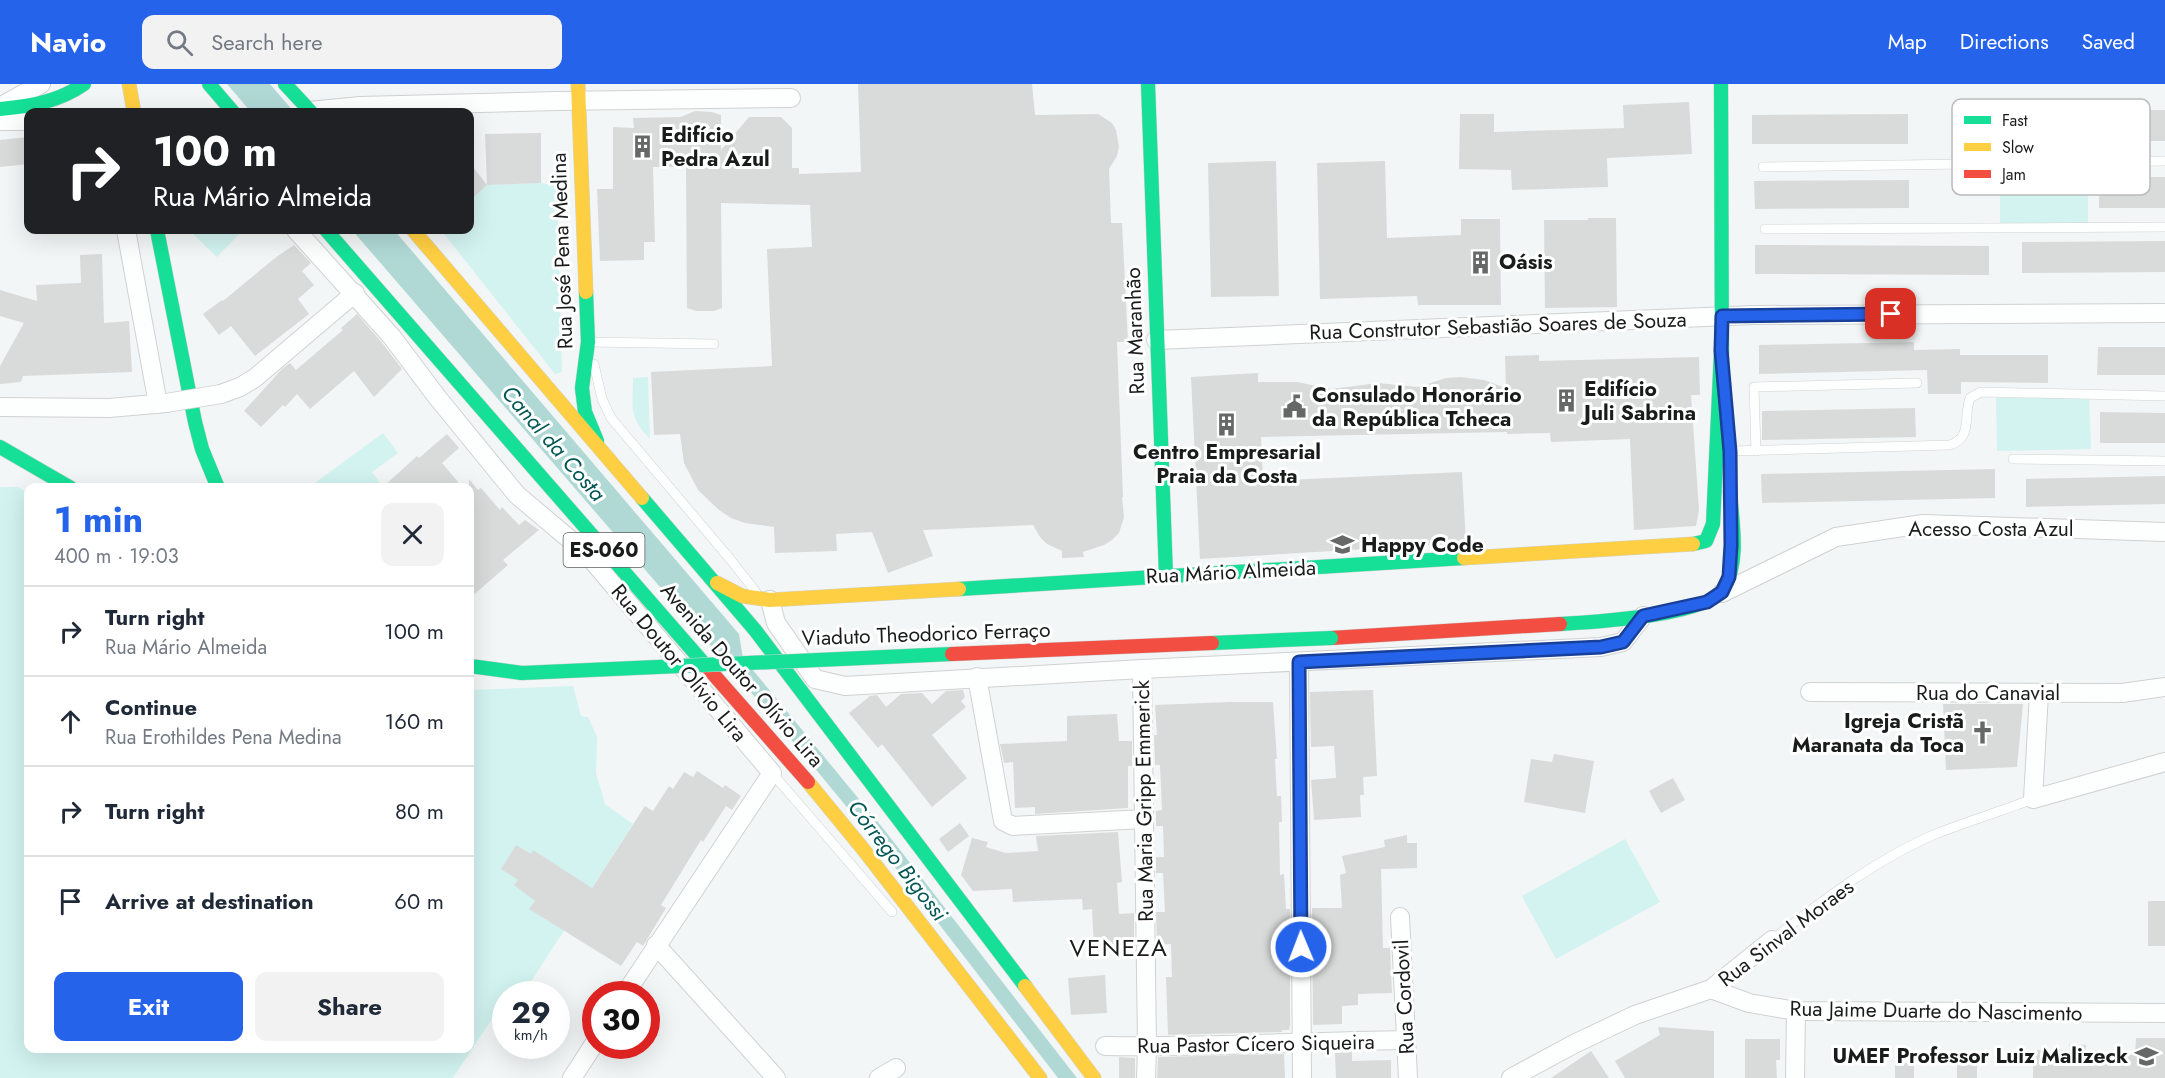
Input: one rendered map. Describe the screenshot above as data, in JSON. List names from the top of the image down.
{
  "streets": {
    "street": [
      "Rua José Pena Medina",
      "Rua Construtor Sebastião Soares de Souza",
      "Rua Maranhão",
      "Acesso Costa Azul",
      "ES-060",
      "Rua Mário Almeida",
      "Viaduto Theodorico Ferraço",
      "Rua Doutor Olívio Lira",
      "Avenida Doutor Olívio Lira",
      "Rua do Canavial",
      "Rua Maria Gripp Emmerick",
      "Rua Sinval Moraes",
      "Rua Cordovil",
      "Rua Jaime Duarte do Nascimento",
      "Rua Pastor Cícero Siqueira"
    ]
  },
  "crossings": [
    ["Rua José Pena Medina", "Avenida Doutor Olívio Lira"],
    ["Rua Construtor Sebastião Soares de Souza", "Rua Maranhão"],
    ["Rua Maranhão", "Rua Mário Almeida"],
    ["Rua Mário Almeida", "Avenida Doutor Olívio Lira"],
    ["Rua Maria Gripp Emmerick", "Rua Pastor Cícero Siqueira"],
    ["Rua Sinval Moraes", "Rua Jaime Duarte do Nascimento"],
    ["Rua Cordovil", "Rua Pastor Cícero Siqueira"]
  ],
  "districts": ["VENEZA"],
  "water": ["Canal da Costa", "Córrego Bigossi"],
  "places": {
    "building": [
      "Edifício Pedra Azul",
      "Oásis",
      "Edifício Juli Sabrina",
      "Centro Empresarial Praia da Costa"
    ],
    "public building": ["Consulado Honorário da República Tcheca"],
    "school or university": ["Happy Code", "UMEF Professor Luiz Malizeck"],
    "church": ["Igreja Cristã Maranata da Toca"]
  },
  "legend": ["Fast", "Slow", "Jam"],
  "page": {
    "header": "Navio",
    "search": "Search here",
    "nav": ["Map", "Directions", "Saved"],
    "turn": ["100 m", "Rua Mário Almeida"],
    "heading": ["1 min", "400 m · 19:03"],
    "list": [
      {
        "name": "Turn right",
        "note": "Rua Mário Almeida",
        "value": "100 m"
      },
      {
        "name": "Continue",
        "note": "Rua Erothildes Pena Medina",
        "value": "160 m"
      },
      {
        "name": "Turn right",
        "value": "80 m"
      },
      {
        "name": "Arrive at destination",
        "value": "60 m"
      }
    ],
    "buttons": ["Exit", "Share"],
    "speed": "29 km/h",
    "limit": "30"
  }
}
